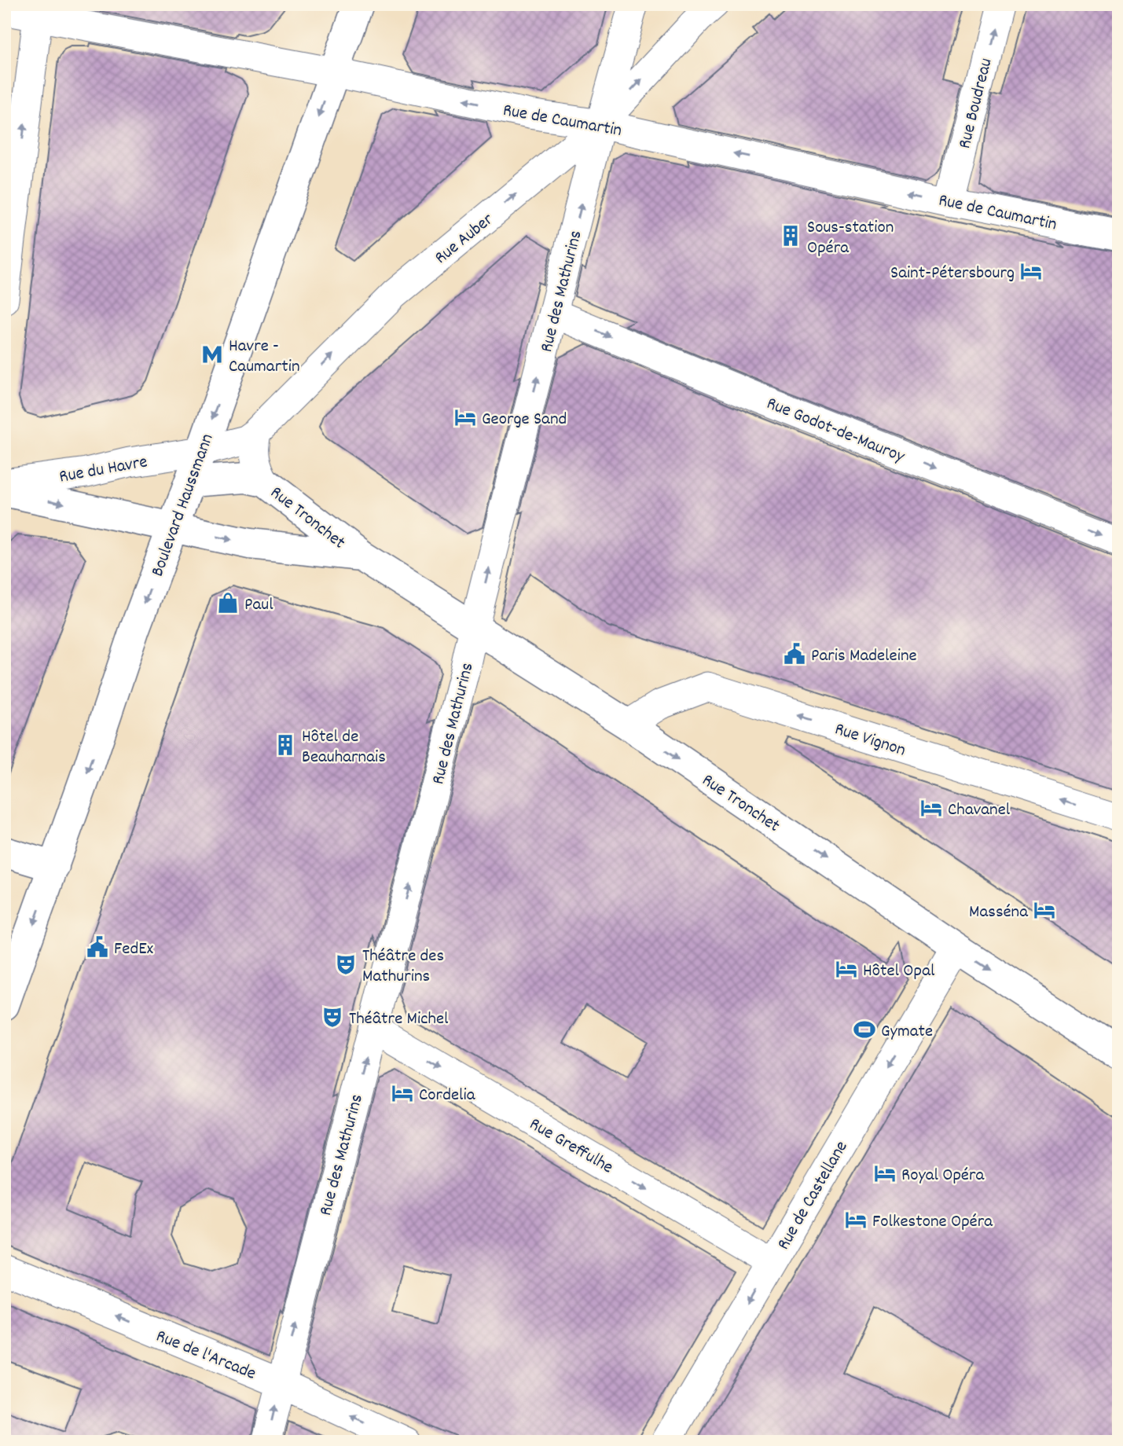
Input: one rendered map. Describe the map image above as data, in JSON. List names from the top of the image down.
{
  "streets": {
    "main road": ["Rue du Havre", "Boulevard Haussmann", "Rue Tronchet"],
    "street": [
      "Rue Boudreau",
      "Rue de Caumartin",
      "Rue Auber",
      "Rue des Mathurins",
      "Rue Godot-de-Mauroy",
      "Rue Vignon",
      "Rue Greffulhe",
      "Rue de Castellane",
      "Rue de l'Arcade"
    ]
  },
  "crossings": [
    ["Rue Boudreau", "Rue de Caumartin"],
    ["Rue de Caumartin", "Rue Auber"],
    ["Rue de Caumartin", "Rue des Mathurins"],
    ["Rue de Caumartin", "Boulevard Haussmann"],
    ["Rue Auber", "Rue des Mathurins"],
    ["Rue Auber", "Rue du Havre"],
    ["Rue Auber", "Boulevard Haussmann"],
    ["Rue des Mathurins", "Rue Godot-de-Mauroy"],
    ["Rue des Mathurins", "Rue Tronchet"],
    ["Rue des Mathurins", "Rue Greffulhe"],
    ["Rue des Mathurins", "Rue de l'Arcade"],
    ["Rue du Havre", "Boulevard Haussmann"],
    ["Rue du Havre", "Rue Tronchet"],
    ["Boulevard Haussmann", "Rue Tronchet"],
    ["Rue Tronchet", "Rue Vignon"],
    ["Rue Tronchet", "Rue de Castellane"],
    ["Rue Greffulhe", "Rue de Castellane"]
  ],
  "one_way": [
    "Rue Boudreau",
    "Rue de Caumartin",
    "Rue Auber",
    "Rue des Mathurins",
    "Rue Godot-de-Mauroy",
    "Boulevard Haussmann",
    "Rue Tronchet",
    "Rue Vignon",
    "Rue Greffulhe",
    "Rue de Castellane",
    "Rue de l'Arcade"
  ],
  "places": {
    "building": ["Sous-station Opéra", "Hôtel de Beauharnais"],
    "hotel": [
      "Saint-Pétersbourg",
      "George Sand",
      "Chavanel",
      "Masséna",
      "Hôtel Opal",
      "Cordelia",
      "Royal Opéra",
      "Folkestone Opéra"
    ],
    "metro station": ["Havre - Caumartin"],
    "shop": ["Paul"],
    "public building": ["Paris Madeleine", "FedEx"],
    "theatre": ["Théâtre des Mathurins", "Théâtre Michel"],
    "sports": ["Gymate"]
  }
}
